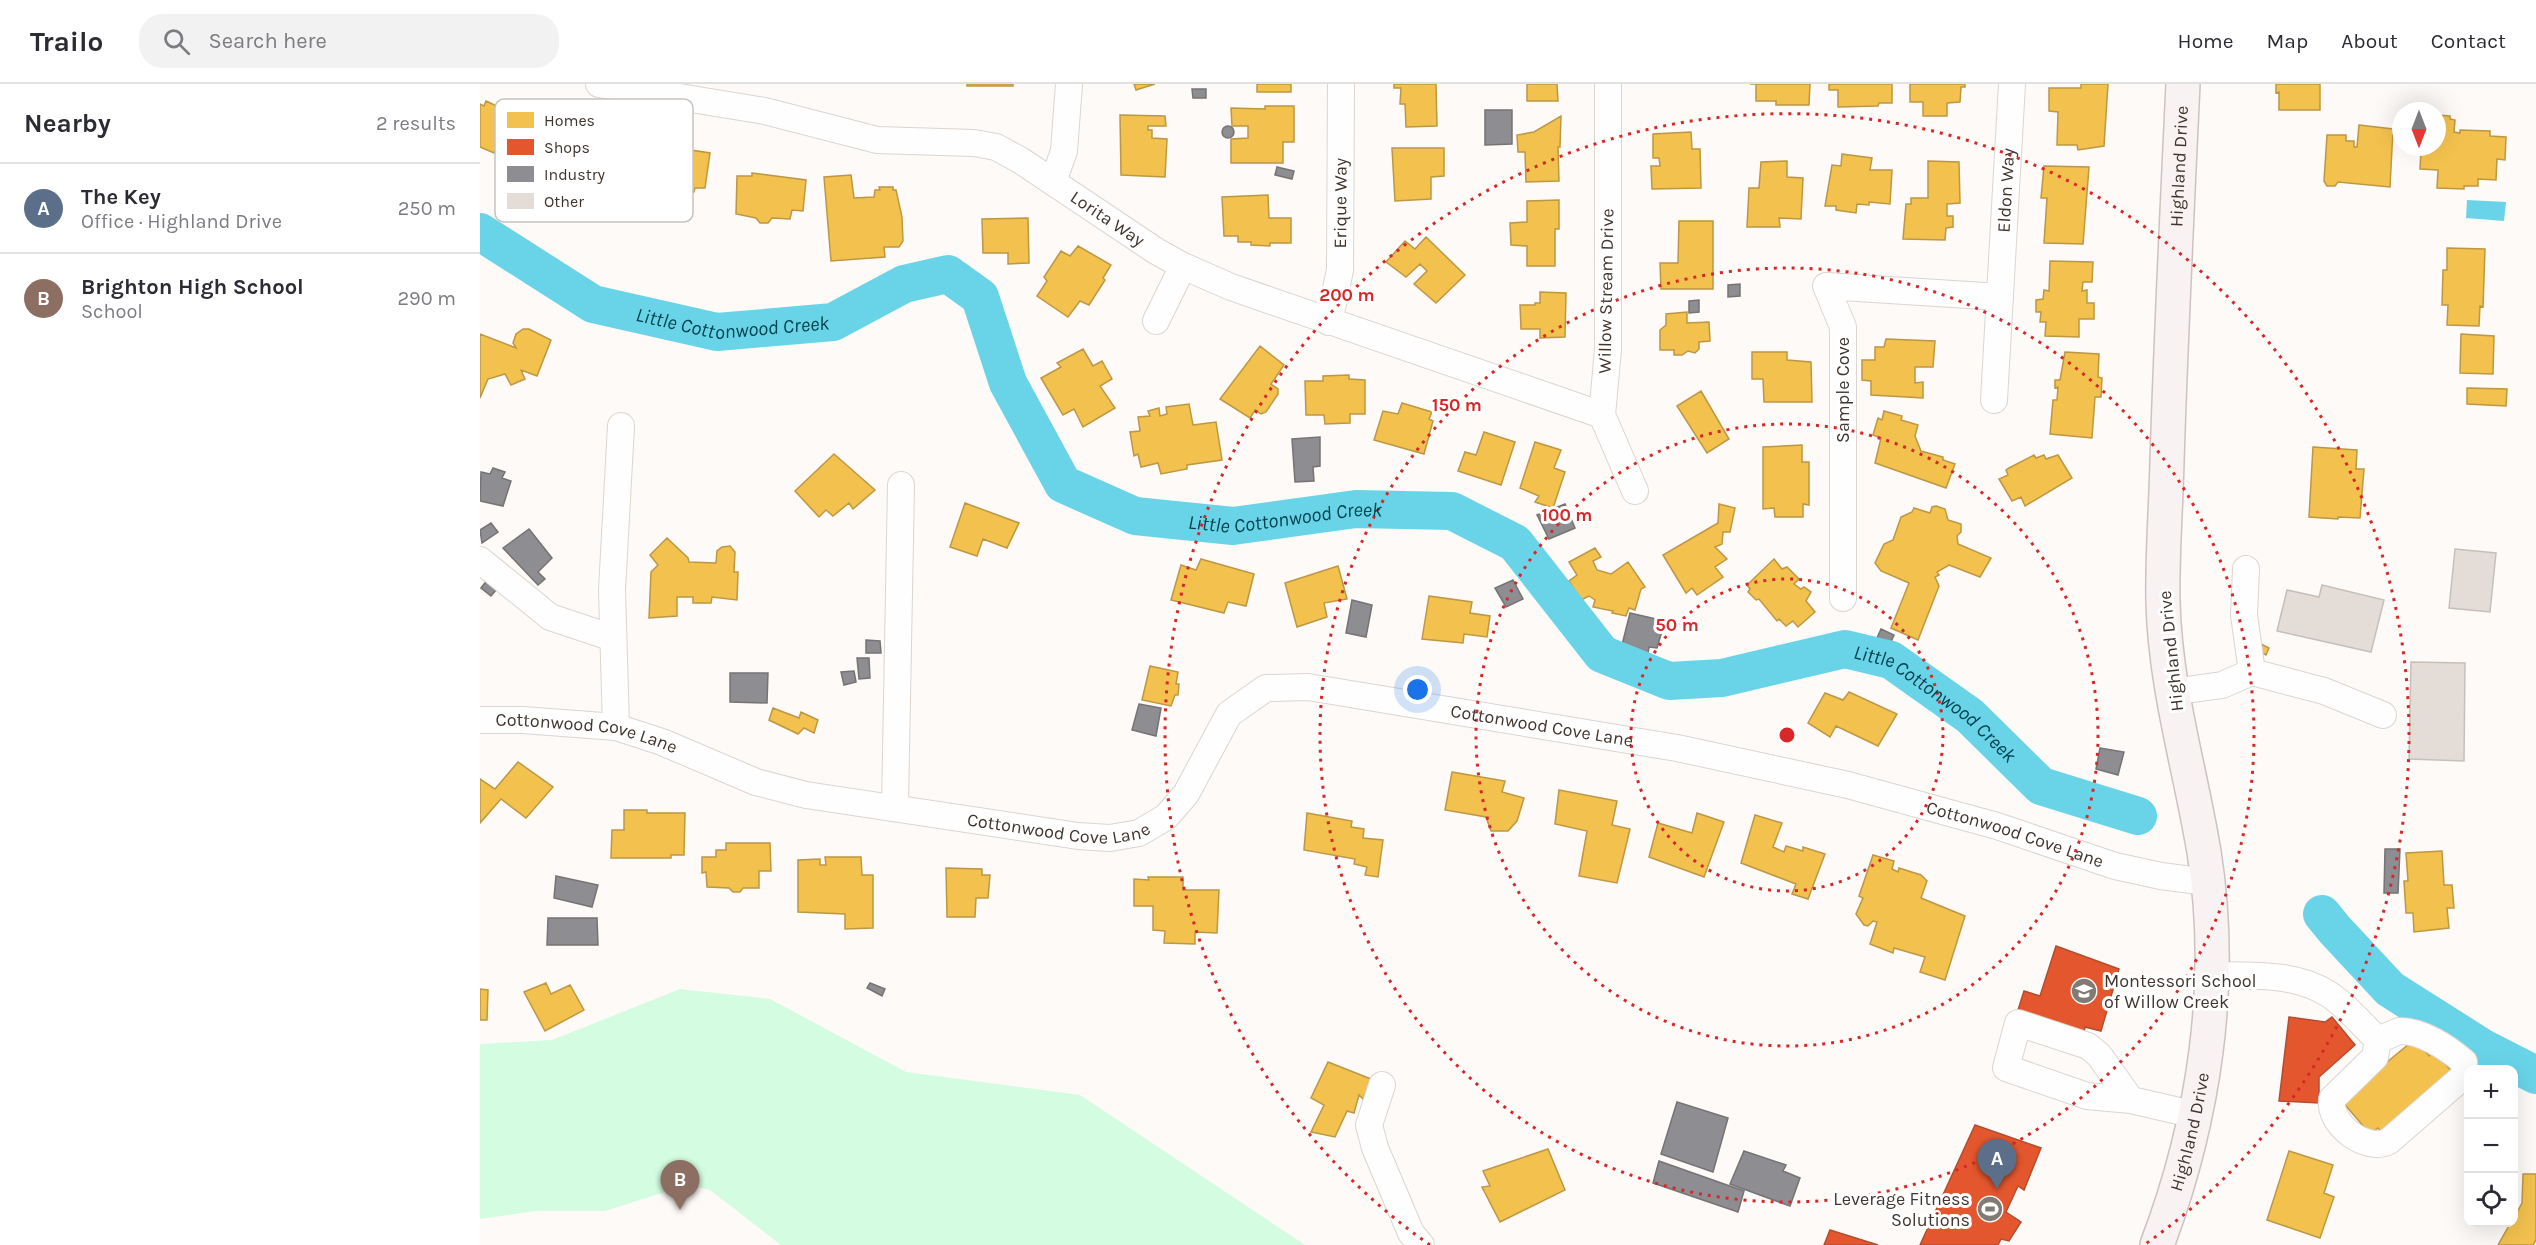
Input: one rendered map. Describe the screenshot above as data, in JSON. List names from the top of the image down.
{
  "streets": {
    "main road": ["Highland Drive"],
    "street": [
      "Eldon Way",
      "Erique Way",
      "Lorita Way",
      "Willow Stream Drive",
      "Sample Cove",
      "Cottonwood Cove Lane"
    ]
  },
  "crossings": [
    ["Highland Drive", "Cottonwood Cove Lane"],
    ["Eldon Way", "Sample Cove"],
    ["Erique Way", "Lorita Way"],
    ["Lorita Way", "Willow Stream Drive"]
  ],
  "water": ["Little Cottonwood Creek"],
  "places": {
    "school or university": ["Montessori School of Willow Creek"],
    "sports": ["Leverage Fitness Solutions"]
  },
  "legend": [
    "Homes",
    "Shops",
    "Industry",
    "Other"
  ],
  "north": "bottom",
  "page": {
    "header": "Trailo",
    "search": "Search here",
    "nav": [
      "Home",
      "Map",
      "About",
      "Contact"
    ],
    "heading": ["Nearby", "2 results"],
    "list": [
      {
        "mark": "A",
        "name": "The Key",
        "note": "Office · Highland Drive",
        "value": "250 m"
      },
      {
        "mark": "B",
        "name": "Brighton High School",
        "note": "School",
        "value": "290 m"
      }
    ],
    "map_buttons": ["+", "−"],
    "pins": ["A", "B"]
  },
  "rings": [
    "200 m",
    "150 m",
    "100 m",
    "50 m"
  ]
}
